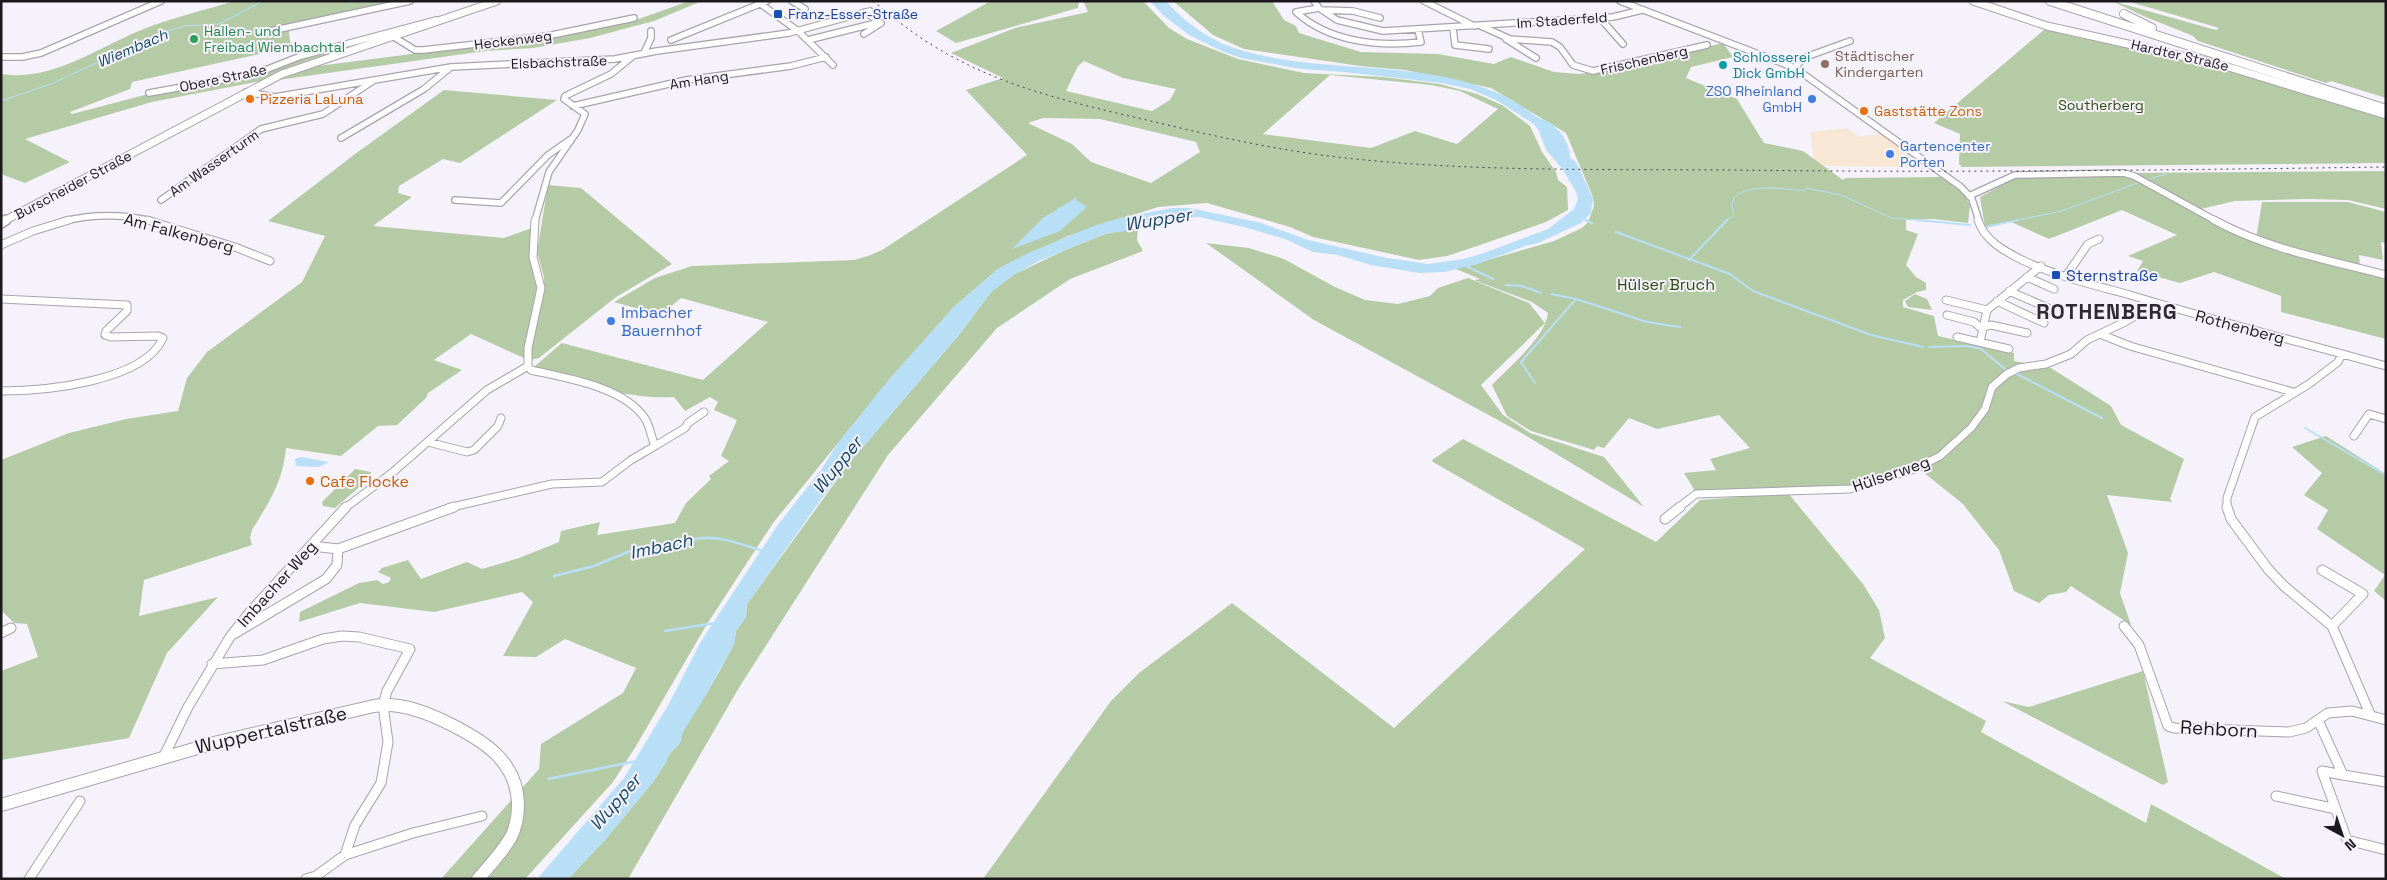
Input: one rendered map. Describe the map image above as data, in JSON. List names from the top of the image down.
{
  "streets": {
    "main road": ["Hardter Straße", "Burscheider Straße", "Wuppertalstraße"],
    "street": [
      "Im Staderfeld",
      "Heckenweg",
      "Frischenberg",
      "Elsbachstraße",
      "Obere Straße",
      "Am Hang",
      "Am Wasserturm",
      "Am Falkenberg",
      "Rothenberg",
      "Hülserweg",
      "Imbacher Weg",
      "Rehborn"
    ]
  },
  "crossings": [
    ["Im Staderfeld", "Frischenberg"],
    ["Heckenweg", "Burscheider Straße"],
    ["Elsbachstraße", "Am Wasserturm"],
    ["Elsbachstraße", "Burscheider Straße"],
    ["Obere Straße", "Burscheider Straße"],
    ["Rothenberg", "Hülserweg"],
    ["Imbacher Weg", "Wuppertalstraße"]
  ],
  "districts": ["ROTHENBERG"],
  "water": ["Wiembach", "Wupper", "Imbach"],
  "parks": ["Southerberg", "Hülser Bruch"],
  "places": {
    "transit": ["Franz-Esser-Straße", "Sternstraße"],
    "other": [
      "Hallen- und Freibad Wiembachtal",
      "Städtischer Kindergarten",
      "Schlosserei Dick GmbH",
      "Pizzeria LaLuna",
      "ZSO Rheinland GmbH",
      "Gaststätte Zons",
      "Gartencenter Porten",
      "Imbacher Bauernhof",
      "Cafe Flocke"
    ]
  },
  "north": "bottom right"
}
